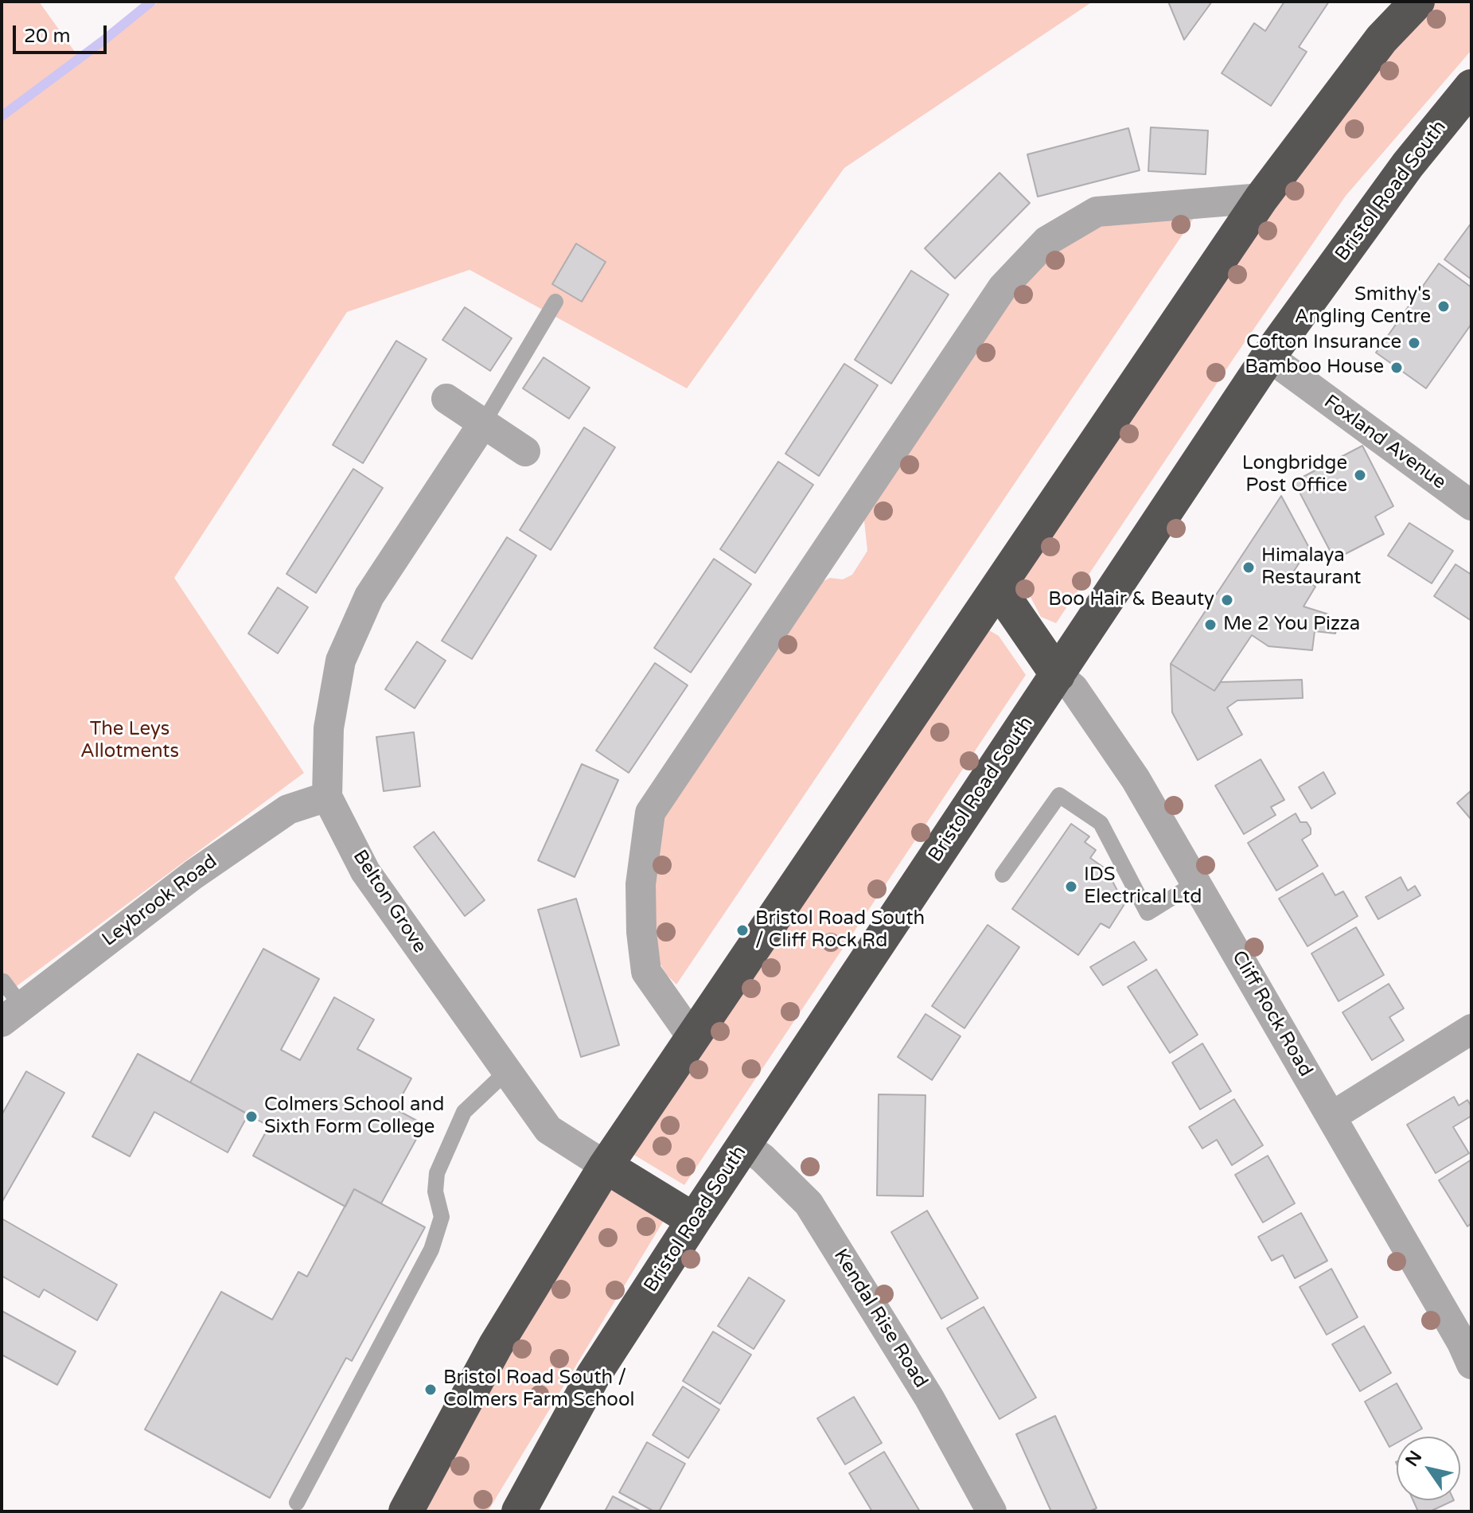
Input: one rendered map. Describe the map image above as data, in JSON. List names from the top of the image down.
{
  "streets": {
    "highway": ["Bristol Road South"],
    "street": [
      "Foxland Avenue",
      "Leybrook Road",
      "Belton Grove",
      "Cliff Rock Road",
      "Kendal Rise Road"
    ]
  },
  "crossings": [
    ["Bristol Road South", "Foxland Avenue"],
    ["Bristol Road South", "Cliff Rock Road"],
    ["Bristol Road South", "Kendal Rise Road"],
    ["Leybrook Road", "Belton Grove"]
  ],
  "parks": ["The Leys Allotments"],
  "places": [
    "Smithy's Angling Centre",
    "Cofton Insurance",
    "Bamboo House",
    "Longbridge Post Office",
    "Himalaya Restaurant",
    "Boo Hair & Beauty",
    "Me 2 You Pizza",
    "IDS Electrical Ltd",
    "Bristol Road South / Cliff Rock Rd",
    "Colmers School and Sixth Form College",
    "Bristol Road South / Colmers Farm School"
  ],
  "scale_bar": "20 m",
  "north": "top left"
}
